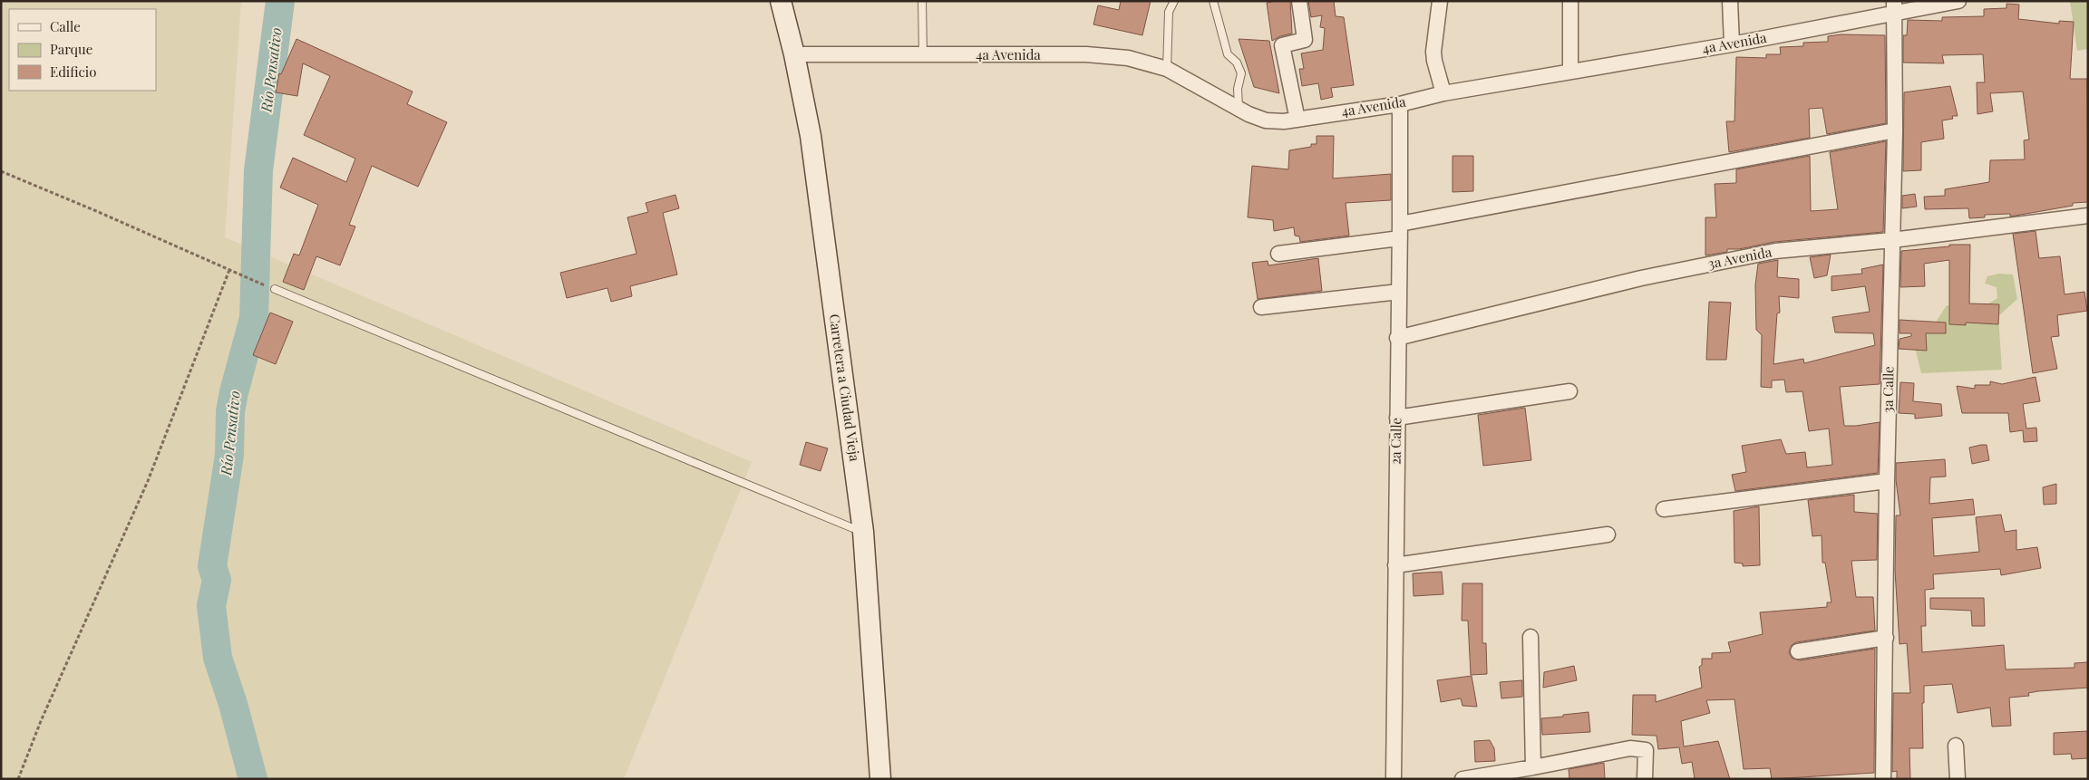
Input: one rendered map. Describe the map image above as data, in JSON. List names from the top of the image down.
{
  "streets": {
    "main road": ["Carretera a Ciudad Vieja"],
    "street": [
      "4a Avenida",
      "3a Avenida",
      "3a Calle",
      "2a Calle"
    ]
  },
  "crossings": [
    ["4a Avenida", "Carretera a Ciudad Vieja"],
    ["4a Avenida", "3a Calle"],
    ["4a Avenida", "2a Calle"],
    ["3a Avenida", "3a Calle"],
    ["3a Avenida", "2a Calle"]
  ],
  "water": ["Río Pensativo"],
  "legend": ["Calle", "Parque", "Edificio"]
}
